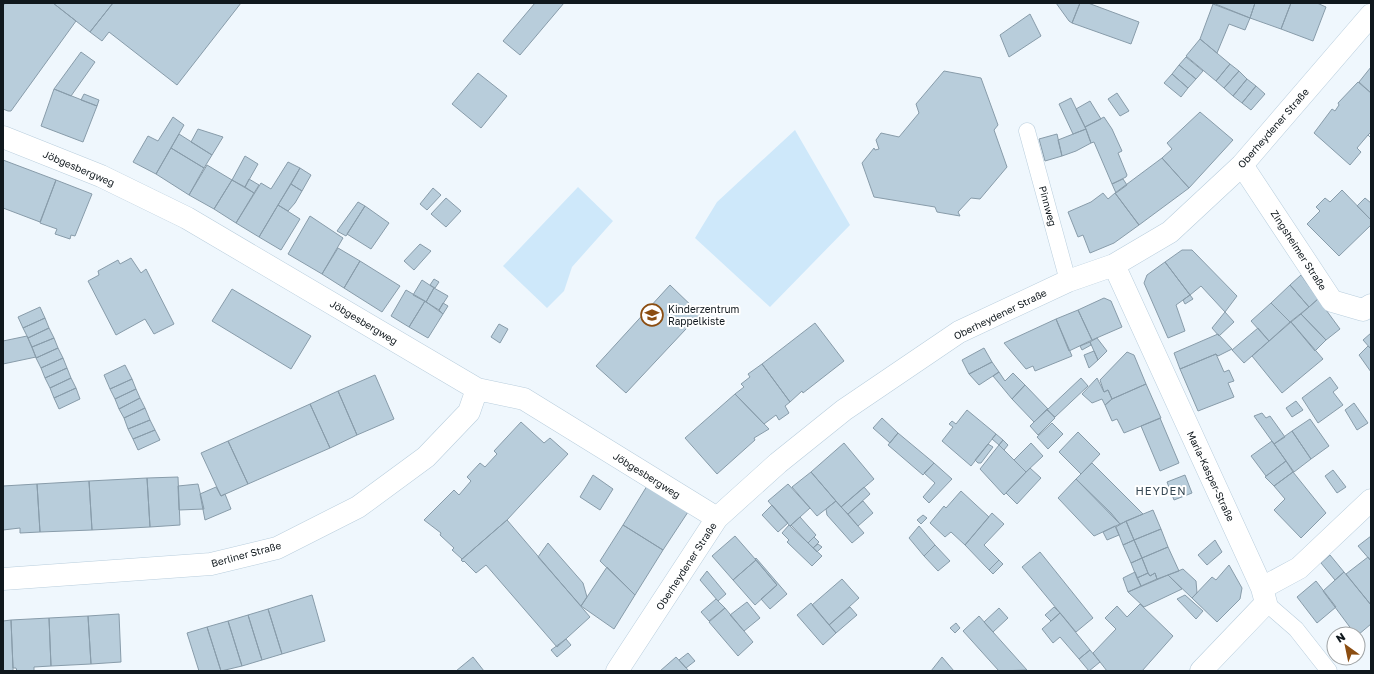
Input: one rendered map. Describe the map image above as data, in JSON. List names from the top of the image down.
{
  "streets": {
    "street": [
      "Oberheydener Straße",
      "Jöbgesbergweg",
      "Zingsheimer Straße",
      "Maria-Kasper-Straße",
      "Berliner Straße"
    ],
    "lane": ["Pinnweg"]
  },
  "crossings": [
    ["Oberheydener Straße", "Jöbgesbergweg"],
    ["Oberheydener Straße", "Pinnweg"],
    ["Oberheydener Straße", "Zingsheimer Straße"],
    ["Oberheydener Straße", "Maria-Kasper-Straße"],
    ["Jöbgesbergweg", "Berliner Straße"]
  ],
  "districts": ["HEYDEN"],
  "places": {
    "school or university": ["Kinderzentrum Rappelkiste"]
  },
  "north": "top left"
}
